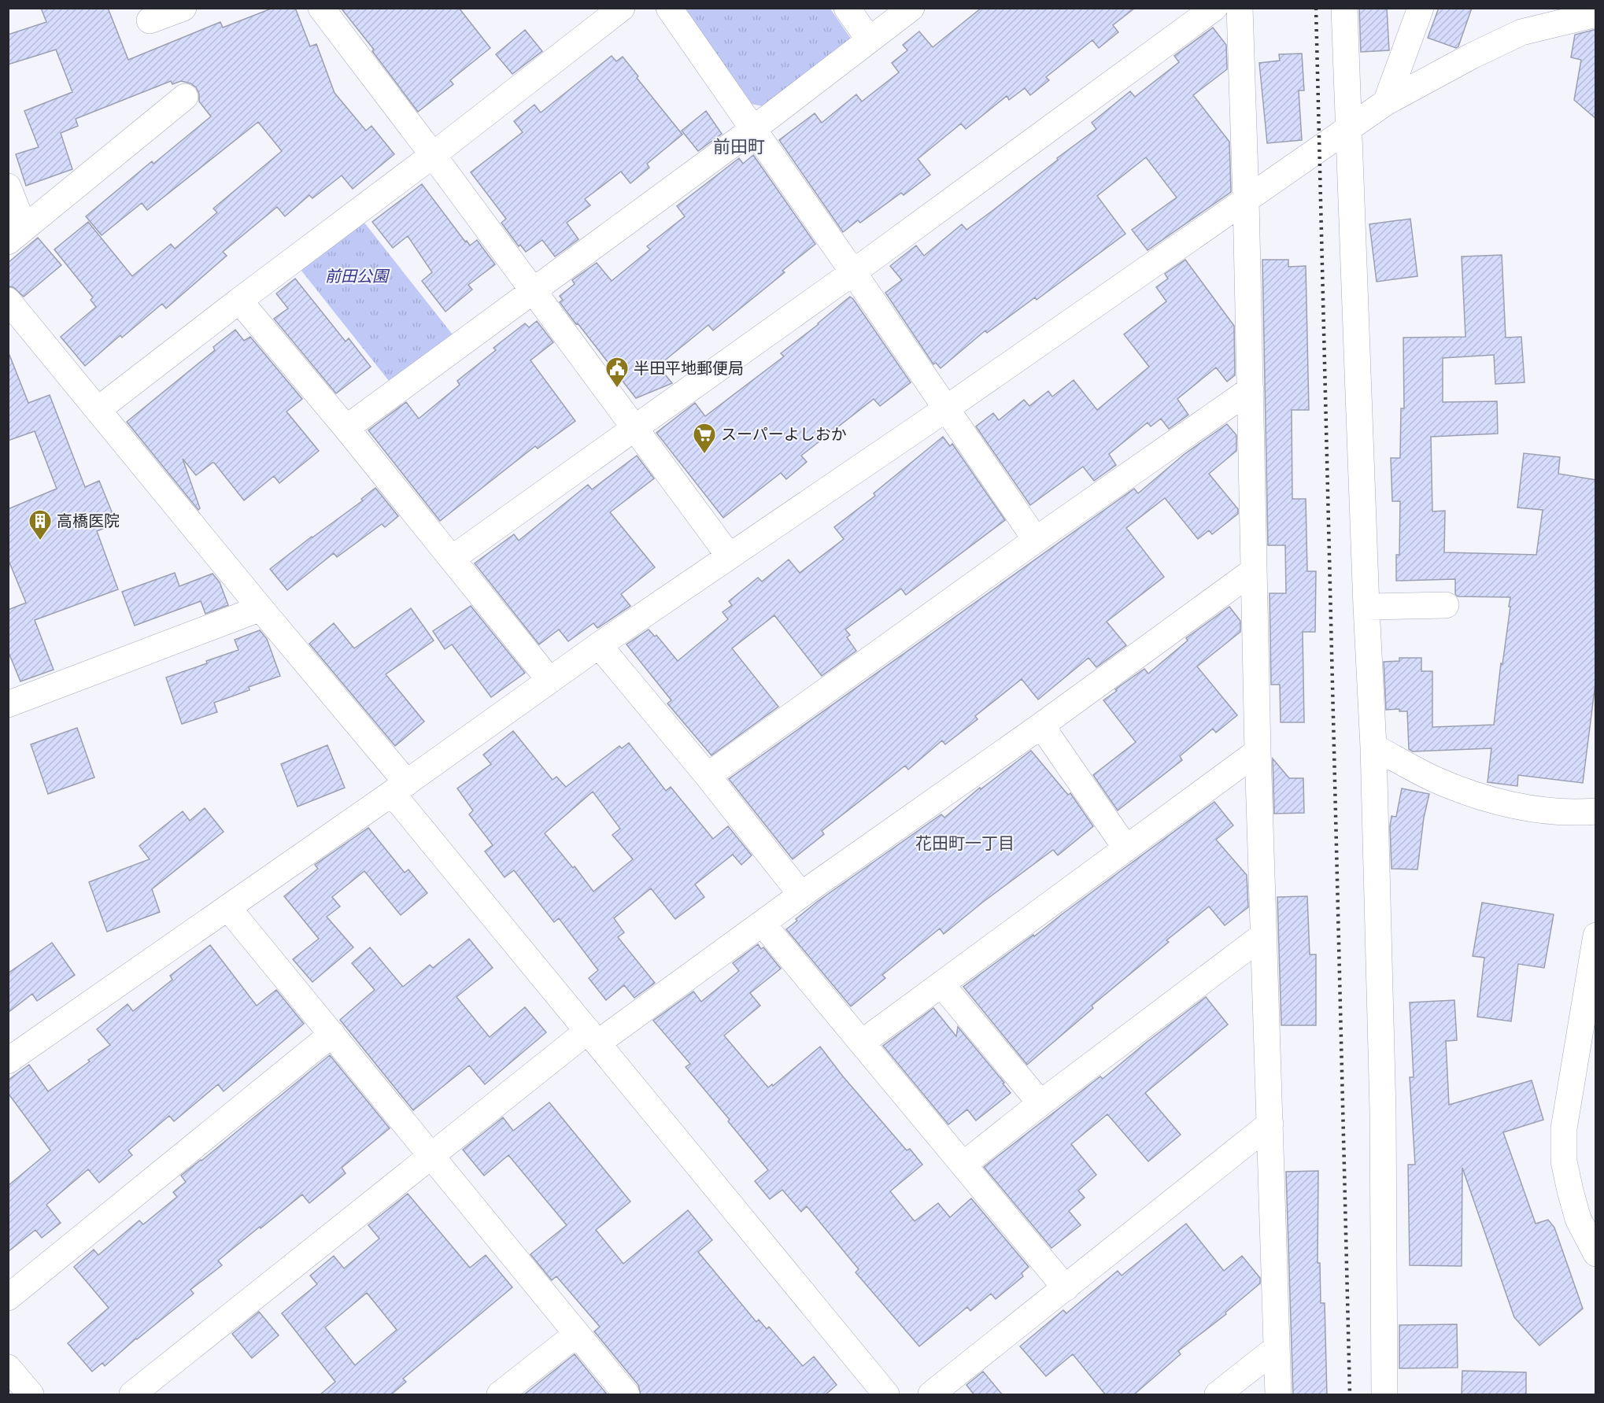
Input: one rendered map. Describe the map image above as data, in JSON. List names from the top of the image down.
{
  "districts": ["前田町", "花田町一丁目"],
  "parks": ["前田公園"],
  "places": {
    "public building": ["半田平地郵便局"],
    "supermarket": ["スーパーよしおか"],
    "building": ["高橋医院"]
  }
}
